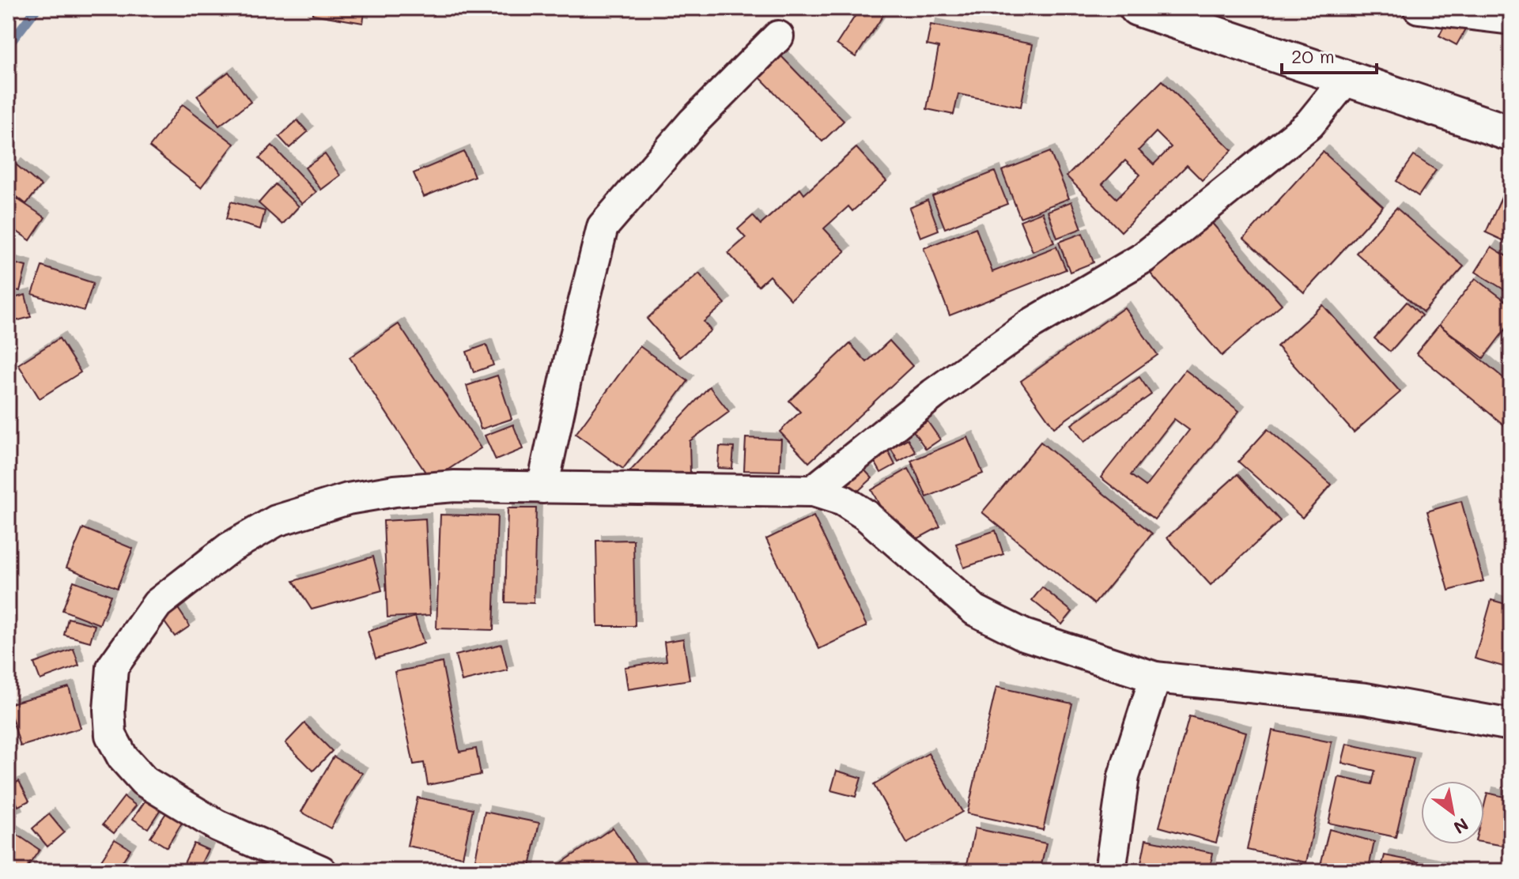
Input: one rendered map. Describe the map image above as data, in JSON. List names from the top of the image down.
{
  "scale_bar": "20 m",
  "north": "bottom right"
}
